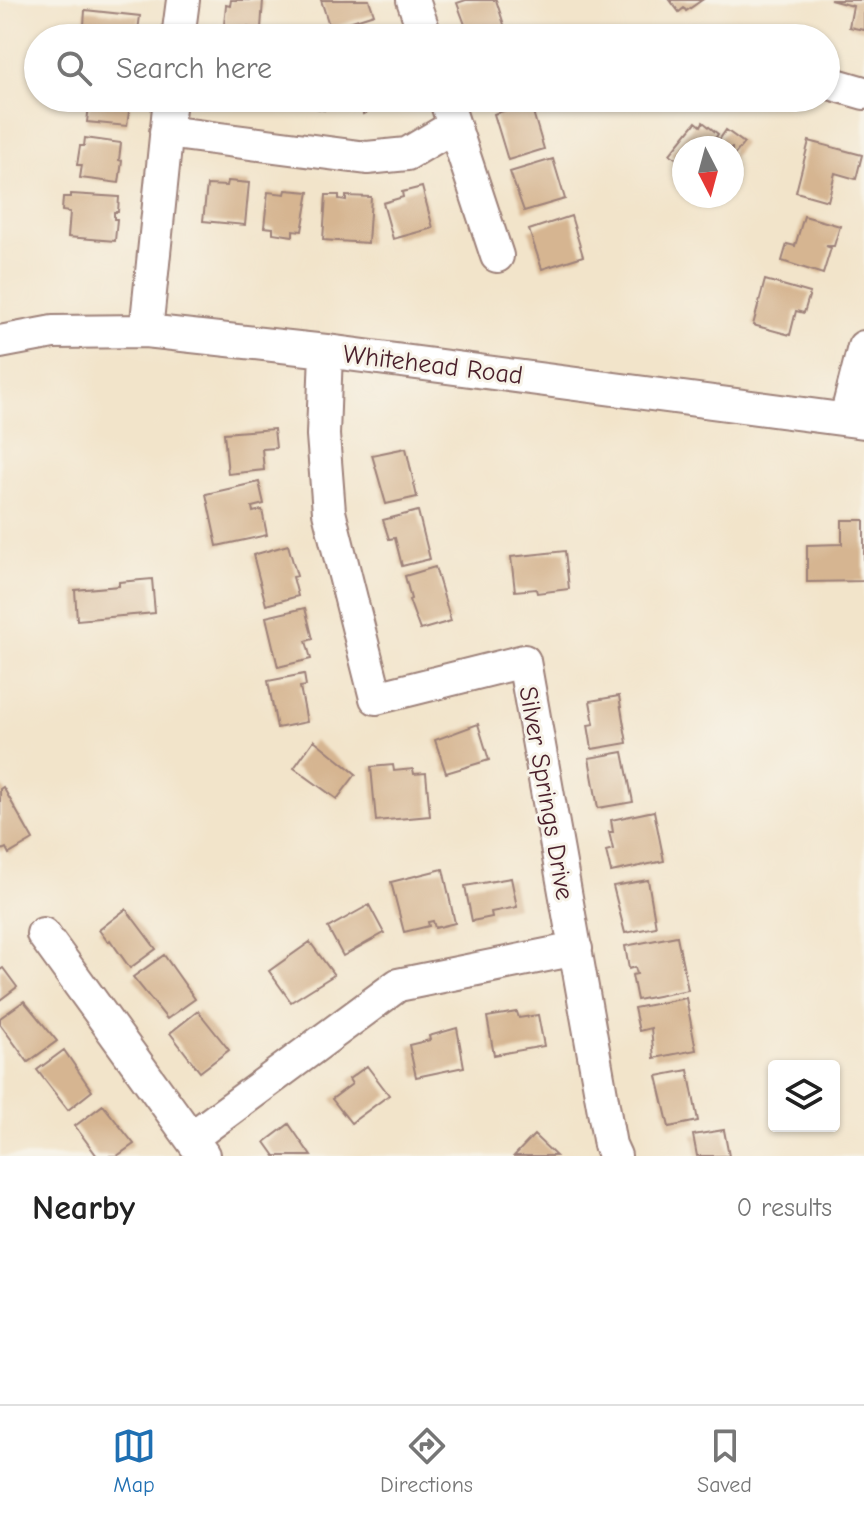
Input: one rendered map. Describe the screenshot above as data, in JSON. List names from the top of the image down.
{
  "streets": {
    "street": ["Whitehead Road", "Silver Springs Drive"]
  },
  "crossings": [
    ["Whitehead Road", "Silver Springs Drive"]
  ],
  "north": "bottom",
  "page": {
    "search": "Search here",
    "heading": ["Nearby", "0 results"],
    "nav": ["Map", "Directions", "Saved"]
  }
}
